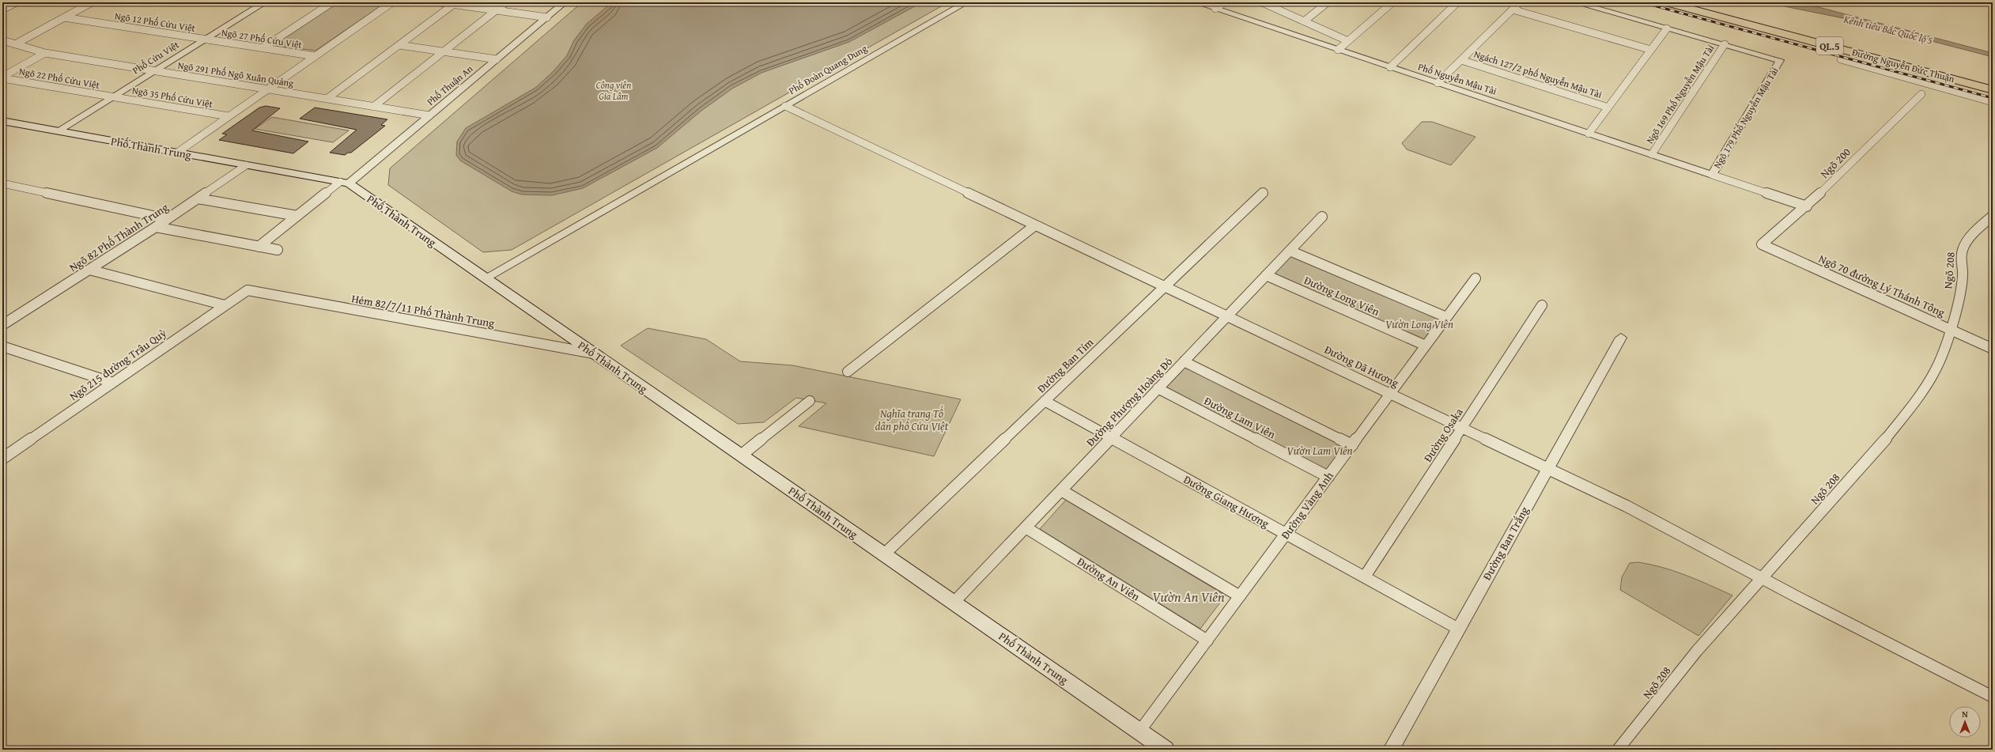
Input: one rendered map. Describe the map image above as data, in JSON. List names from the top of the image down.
{
  "streets": {
    "highway": ["QL.5", "Đường Nguyễn Đức Thuận"],
    "main road": ["Phố Thành Trung"],
    "street": [
      "Ngõ 12 Phố Cửu Việt",
      "Ngõ 27 Phố Cửu Việt",
      "Phố Cửu Việt",
      "Phố Đoàn Quang Dung",
      "Ngõ 291 Phố Ngô Xuân Quảng",
      "Ngách 127/2 phố Nguyễn Mậu Tài",
      "Ngõ 22 Phố Cửu Việt",
      "Phố Nguyễn Mậu Tài",
      "Phố Thuận An",
      "Ngõ 169 Phố Nguyễn Mậu Tài",
      "Ngõ 35 Phố Cửu Việt",
      "Ngõ 179 Phố Nguyễn Mậu Tài",
      "Ngõ 200",
      "Ngõ 82 Phố Thành Trung",
      "Ngõ 208",
      "Ngõ 70 đường Lý Thánh Tông",
      "Đường Long Viên",
      "Hẻm 82/7/11 Phố Thành Trung",
      "Ngõ 215 đường Trâu Quỳ",
      "Đường Ban Tím",
      "Đường Dã Hương",
      "Đường Phượng Hoàng Đỏ",
      "Đường Lam Viên",
      "Đường Osaka",
      "Đường Giang Hương",
      "Đường Vàng Anh",
      "Đường Ban Trắng",
      "Đường An Viên"
    ]
  },
  "crossings": [
    ["Ngõ 12 Phố Cửu Việt", "Ngõ 27 Phố Cửu Việt"],
    ["Ngõ 12 Phố Cửu Việt", "Phố Cửu Việt"],
    ["Ngõ 27 Phố Cửu Việt", "Phố Cửu Việt"],
    ["Phố Cửu Việt", "Ngõ 291 Phố Ngô Xuân Quảng"],
    ["Phố Cửu Việt", "Ngõ 22 Phố Cửu Việt"],
    ["Phố Cửu Việt", "Ngõ 35 Phố Cửu Việt"],
    ["Phố Cửu Việt", "Phố Thành Trung"],
    ["Phố Đoàn Quang Dung", "Phố Thành Trung"],
    ["Phố Đoàn Quang Dung", "Đường Dã Hương"],
    ["Ngõ 291 Phố Ngô Xuân Quảng", "Phố Thuận An"],
    ["Ngõ 22 Phố Cửu Việt", "Ngõ 35 Phố Cửu Việt"],
    ["Phố Nguyễn Mậu Tài", "Ngõ 169 Phố Nguyễn Mậu Tài"],
    ["Phố Nguyễn Mậu Tài", "Ngõ 179 Phố Nguyễn Mậu Tài"],
    ["Phố Thuận An", "Phố Thành Trung"],
    ["Ngõ 169 Phố Nguyễn Mậu Tài", "Ngõ 179 Phố Nguyễn Mậu Tài"],
    ["Phố Thành Trung", "Ngõ 82 Phố Thành Trung"],
    ["Phố Thành Trung", "Hẻm 82/7/11 Phố Thành Trung"],
    ["Phố Thành Trung", "Đường Ban Tím"],
    ["Phố Thành Trung", "Đường Phượng Hoàng Đỏ"],
    ["Phố Thành Trung", "Đường Vàng Anh"],
    ["Ngõ 200", "Ngõ 70 đường Lý Thánh Tông"],
    ["Ngõ 208", "Ngõ 70 đường Lý Thánh Tông"],
    ["Ngõ 208", "Đường Dã Hương"],
    ["Đường Long Viên", "Đường Phượng Hoàng Đỏ"],
    ["Đường Long Viên", "Đường Vàng Anh"],
    ["Hẻm 82/7/11 Phố Thành Trung", "Ngõ 215 đường Trâu Quỳ"],
    ["Đường Ban Tím", "Đường Dã Hương"],
    ["Đường Ban Tím", "Đường Giang Hương"],
    ["Đường Dã Hương", "Đường Phượng Hoàng Đỏ"],
    ["Đường Dã Hương", "Đường Osaka"],
    ["Đường Dã Hương", "Đường Vàng Anh"],
    ["Đường Dã Hương", "Đường Ban Trắng"],
    ["Đường Phượng Hoàng Đỏ", "Đường Lam Viên"],
    ["Đường Phượng Hoàng Đỏ", "Đường Giang Hương"],
    ["Đường Phượng Hoàng Đỏ", "Đường An Viên"],
    ["Đường Lam Viên", "Đường Vàng Anh"],
    ["Đường Osaka", "Đường Giang Hương"],
    ["Đường Giang Hương", "Đường Vàng Anh"],
    ["Đường Giang Hương", "Đường Ban Trắng"],
    ["Đường Vàng Anh", "Đường An Viên"]
  ],
  "water": ["Kênh tiêu Bắc Quốc lộ 5"],
  "parks": [
    "Công viên Gia Lâm",
    "Vườn Long Viên",
    "Nghĩa trang Tổ dân phố Cửu Việt",
    "Vườn Lam Viên",
    "Vườn An Viên"
  ],
  "north": "top"
}
